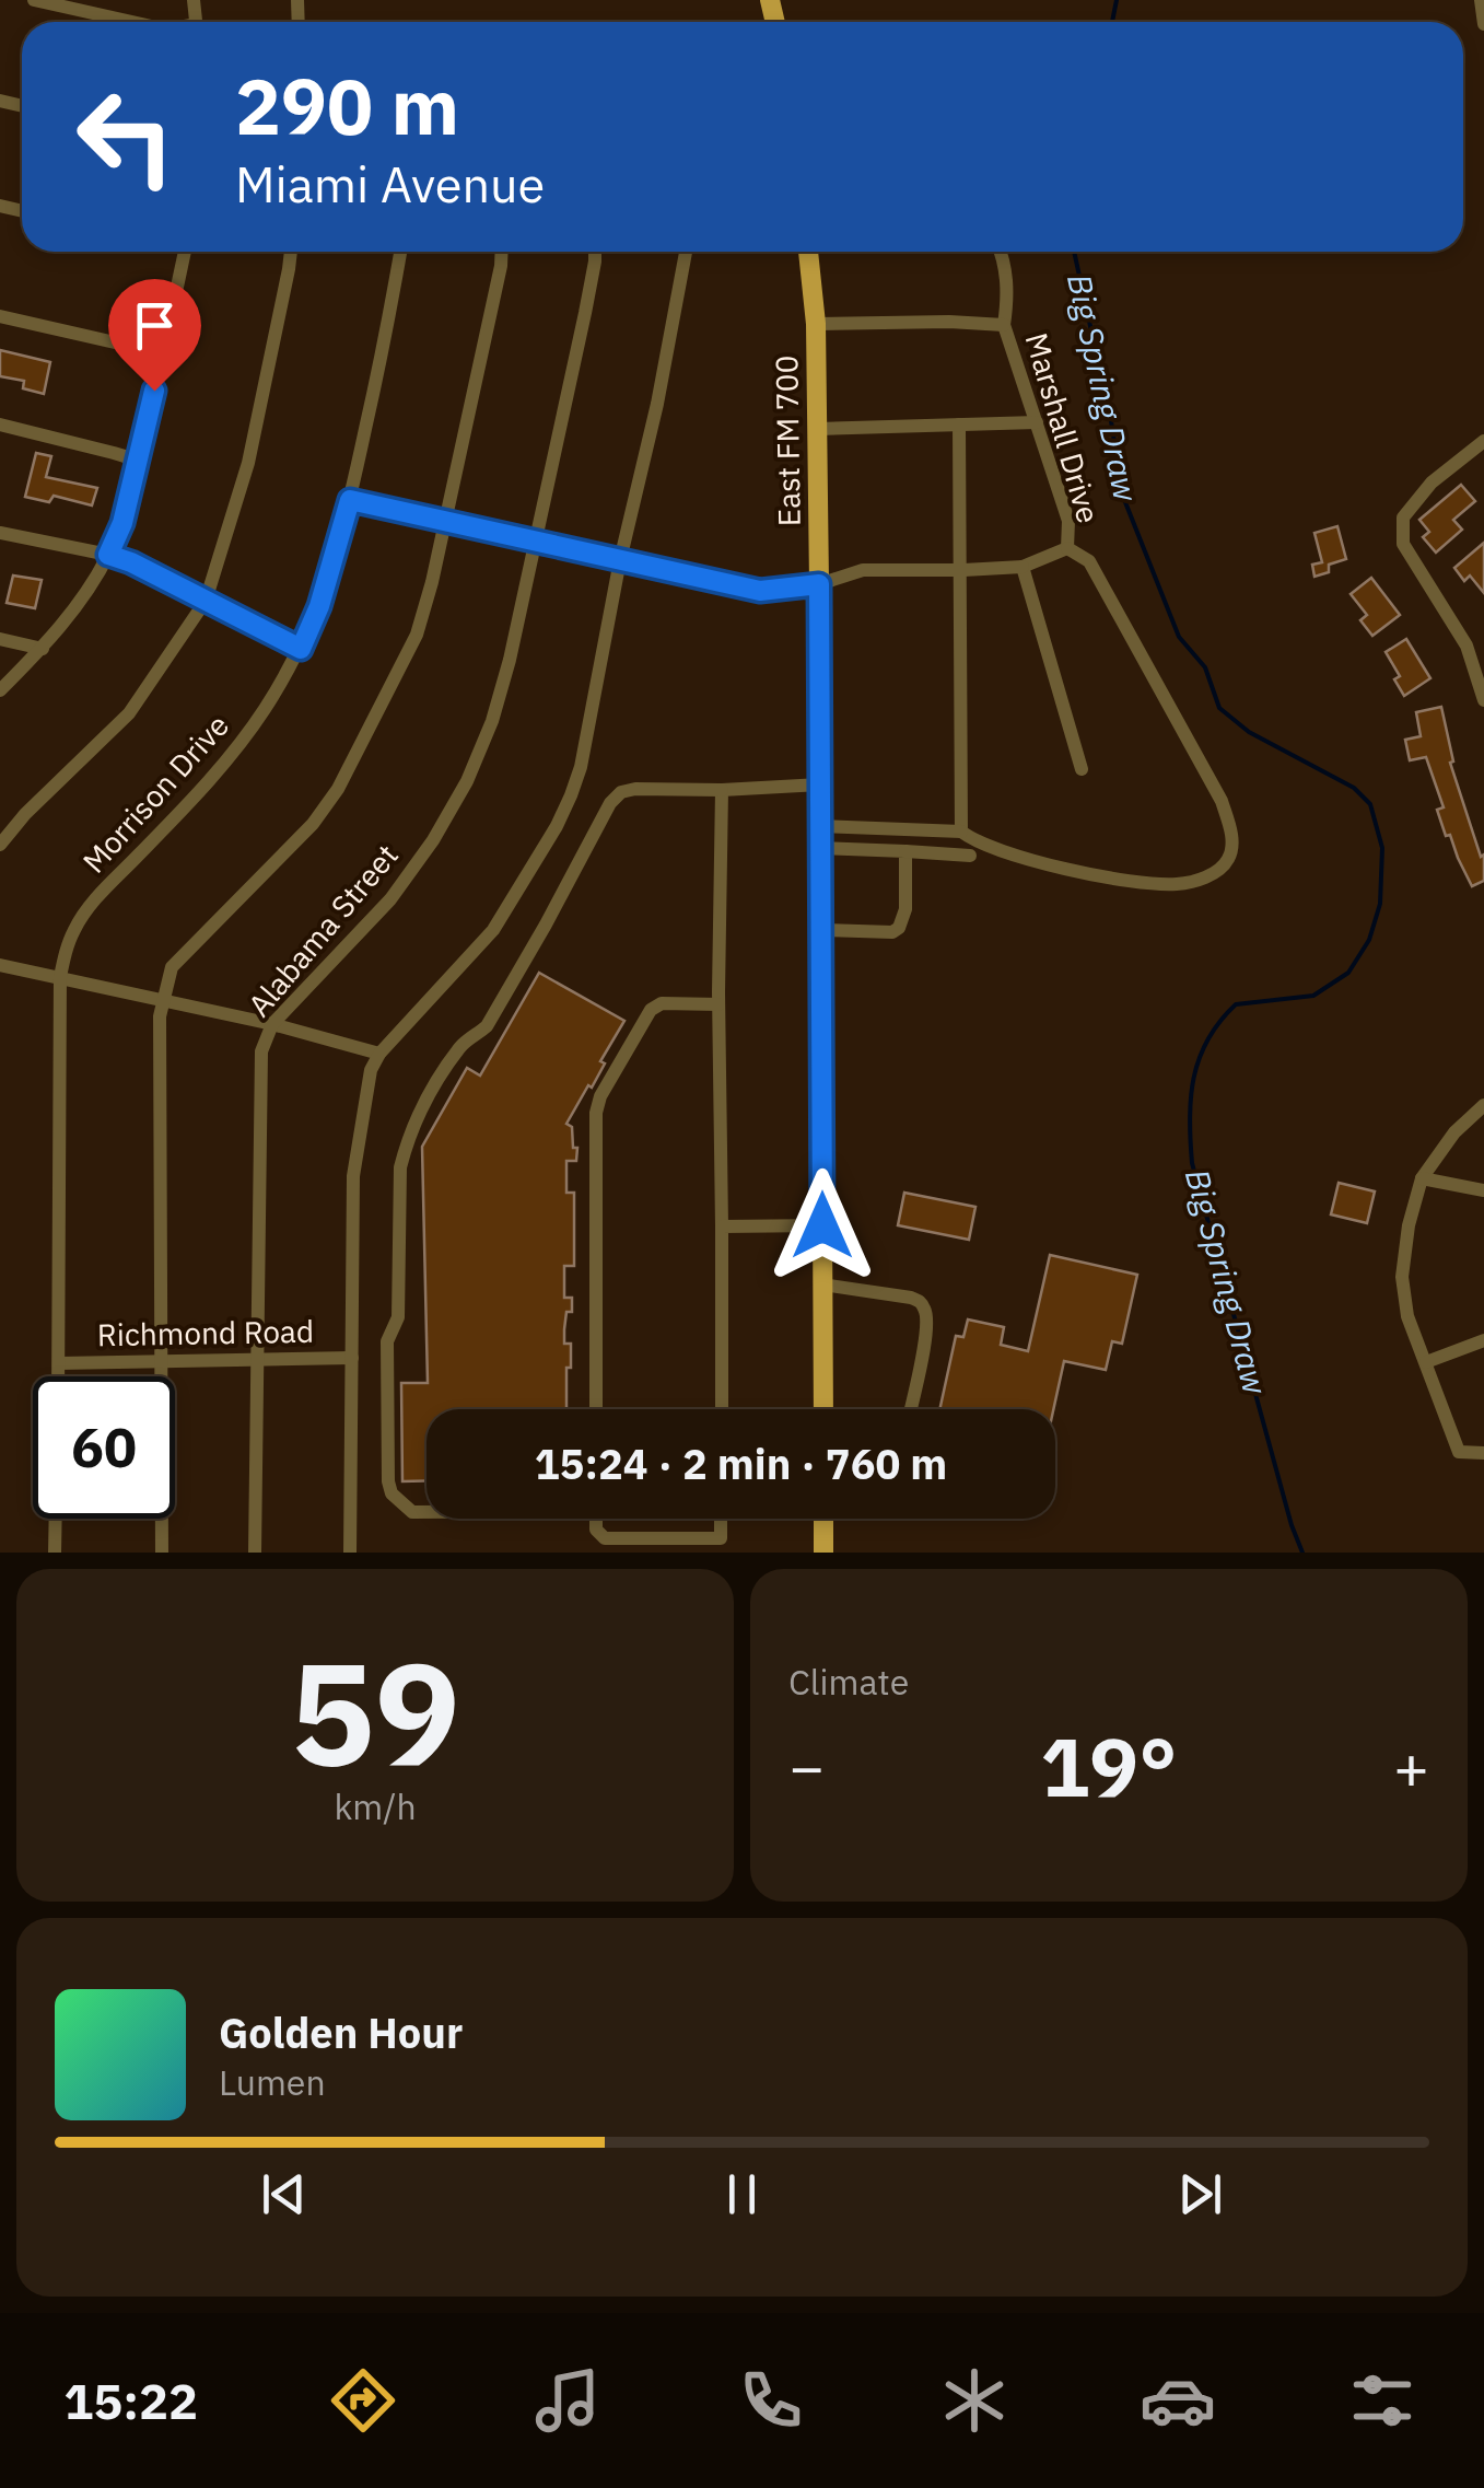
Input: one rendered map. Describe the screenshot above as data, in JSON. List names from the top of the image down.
{
  "streets": {
    "main road": ["East FM 700"],
    "street": [
      "Marshall Drive",
      "Morrison Drive",
      "Alabama Street",
      "Richmond Road"
    ]
  },
  "crossings": [
    ["Morrison Drive", "Richmond Road"],
    ["Alabama Street", "Richmond Road"]
  ],
  "water": ["Big Spring Draw"],
  "page": {
    "turn": ["290 m", "Miami Avenue"],
    "limit": "60",
    "trip": "15:24 · 2 min · 760 m",
    "tile": [
      ["59", "km/h"],
      "Climate"
    ],
    "heat": ["−", "19°", "+"],
    "song": ["Golden Hour", "Lumen"],
    "tabs": "15:22"
  }
}
